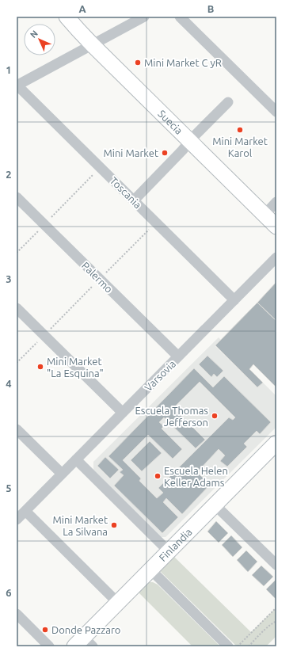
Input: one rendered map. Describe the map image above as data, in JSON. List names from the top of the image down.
{
  "streets": {
    "street": [
      "Suecia",
      "Toscania",
      "Palermo",
      "Varsovia",
      "Finlandia"
    ]
  },
  "crossings": [
    ["Toscania", "Varsovia"],
    ["Palermo", "Varsovia"]
  ],
  "places": [
    "Mini Market C yR",
    "Mini Market Karol",
    "Mini Market",
    "Mini Market \"La Esquina\"",
    "Escuela Thomas Jefferson",
    "Escuela Helen Keller Adams",
    "Mini Market La Silvana",
    "Donde Pazzaro"
  ],
  "north": "top left",
  "grid": {
    "columns": ["A", "B"],
    "rows": [
      "1",
      "2",
      "3",
      "4",
      "5",
      "6"
    ]
  }
}
